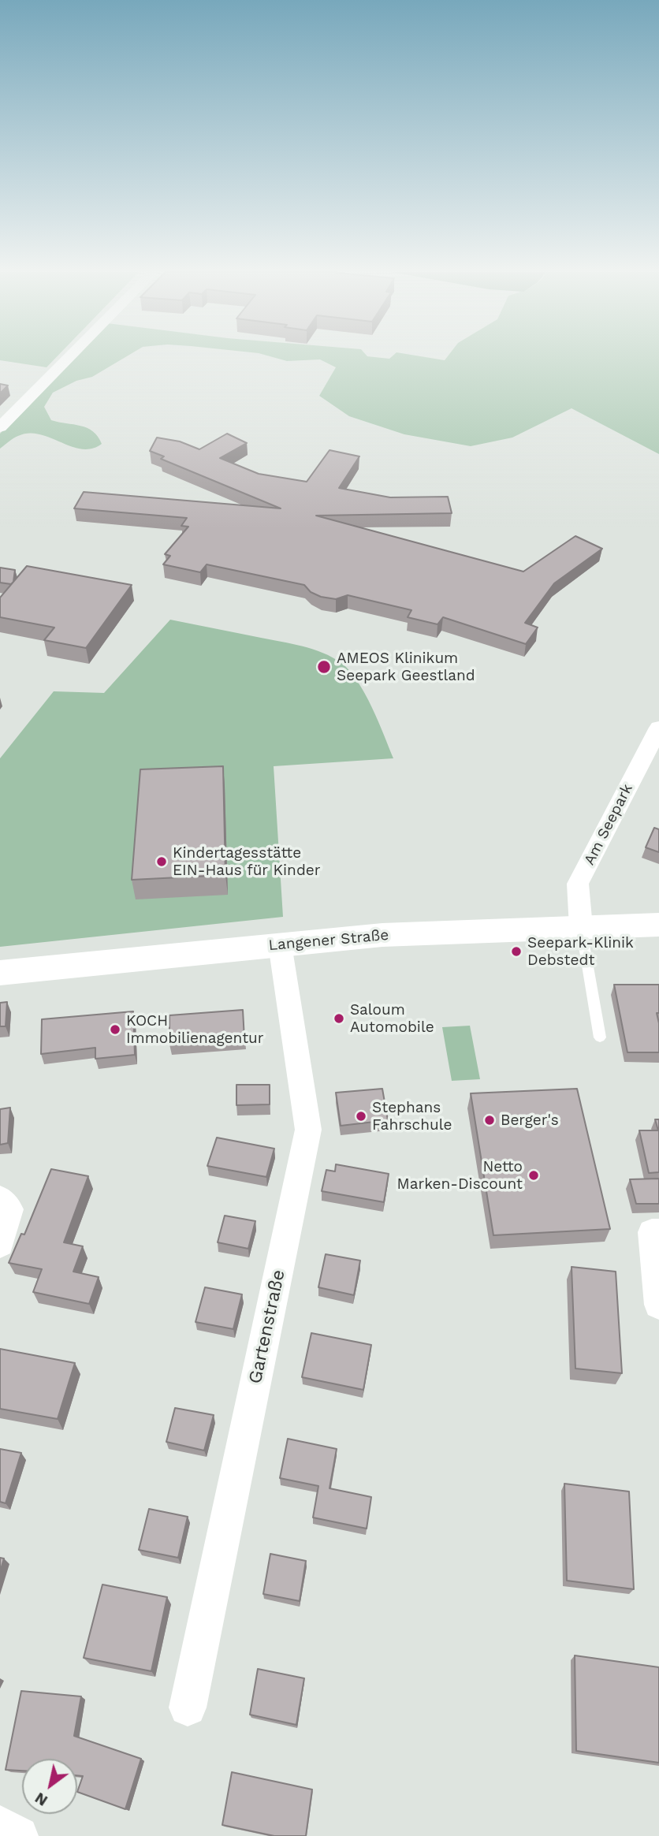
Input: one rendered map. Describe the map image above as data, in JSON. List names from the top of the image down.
{
  "streets": {
    "main road": ["Langener Straße"],
    "street": ["Am Seepark", "Gartenstraße"]
  },
  "crossings": [
    ["Am Seepark", "Langener Straße"],
    ["Langener Straße", "Gartenstraße"]
  ],
  "places": [
    "AMEOS Klinikum Seepark Geestland",
    "Kindertagesstätte EIN-Haus für Kinder",
    "Seepark-Klinik Debstedt",
    "Saloum Automobile",
    "KOCH Immobilienagentur",
    "Stephans Fahrschule",
    "Berger's",
    "Netto Marken-Discount"
  ],
  "north": "bottom left"
}
